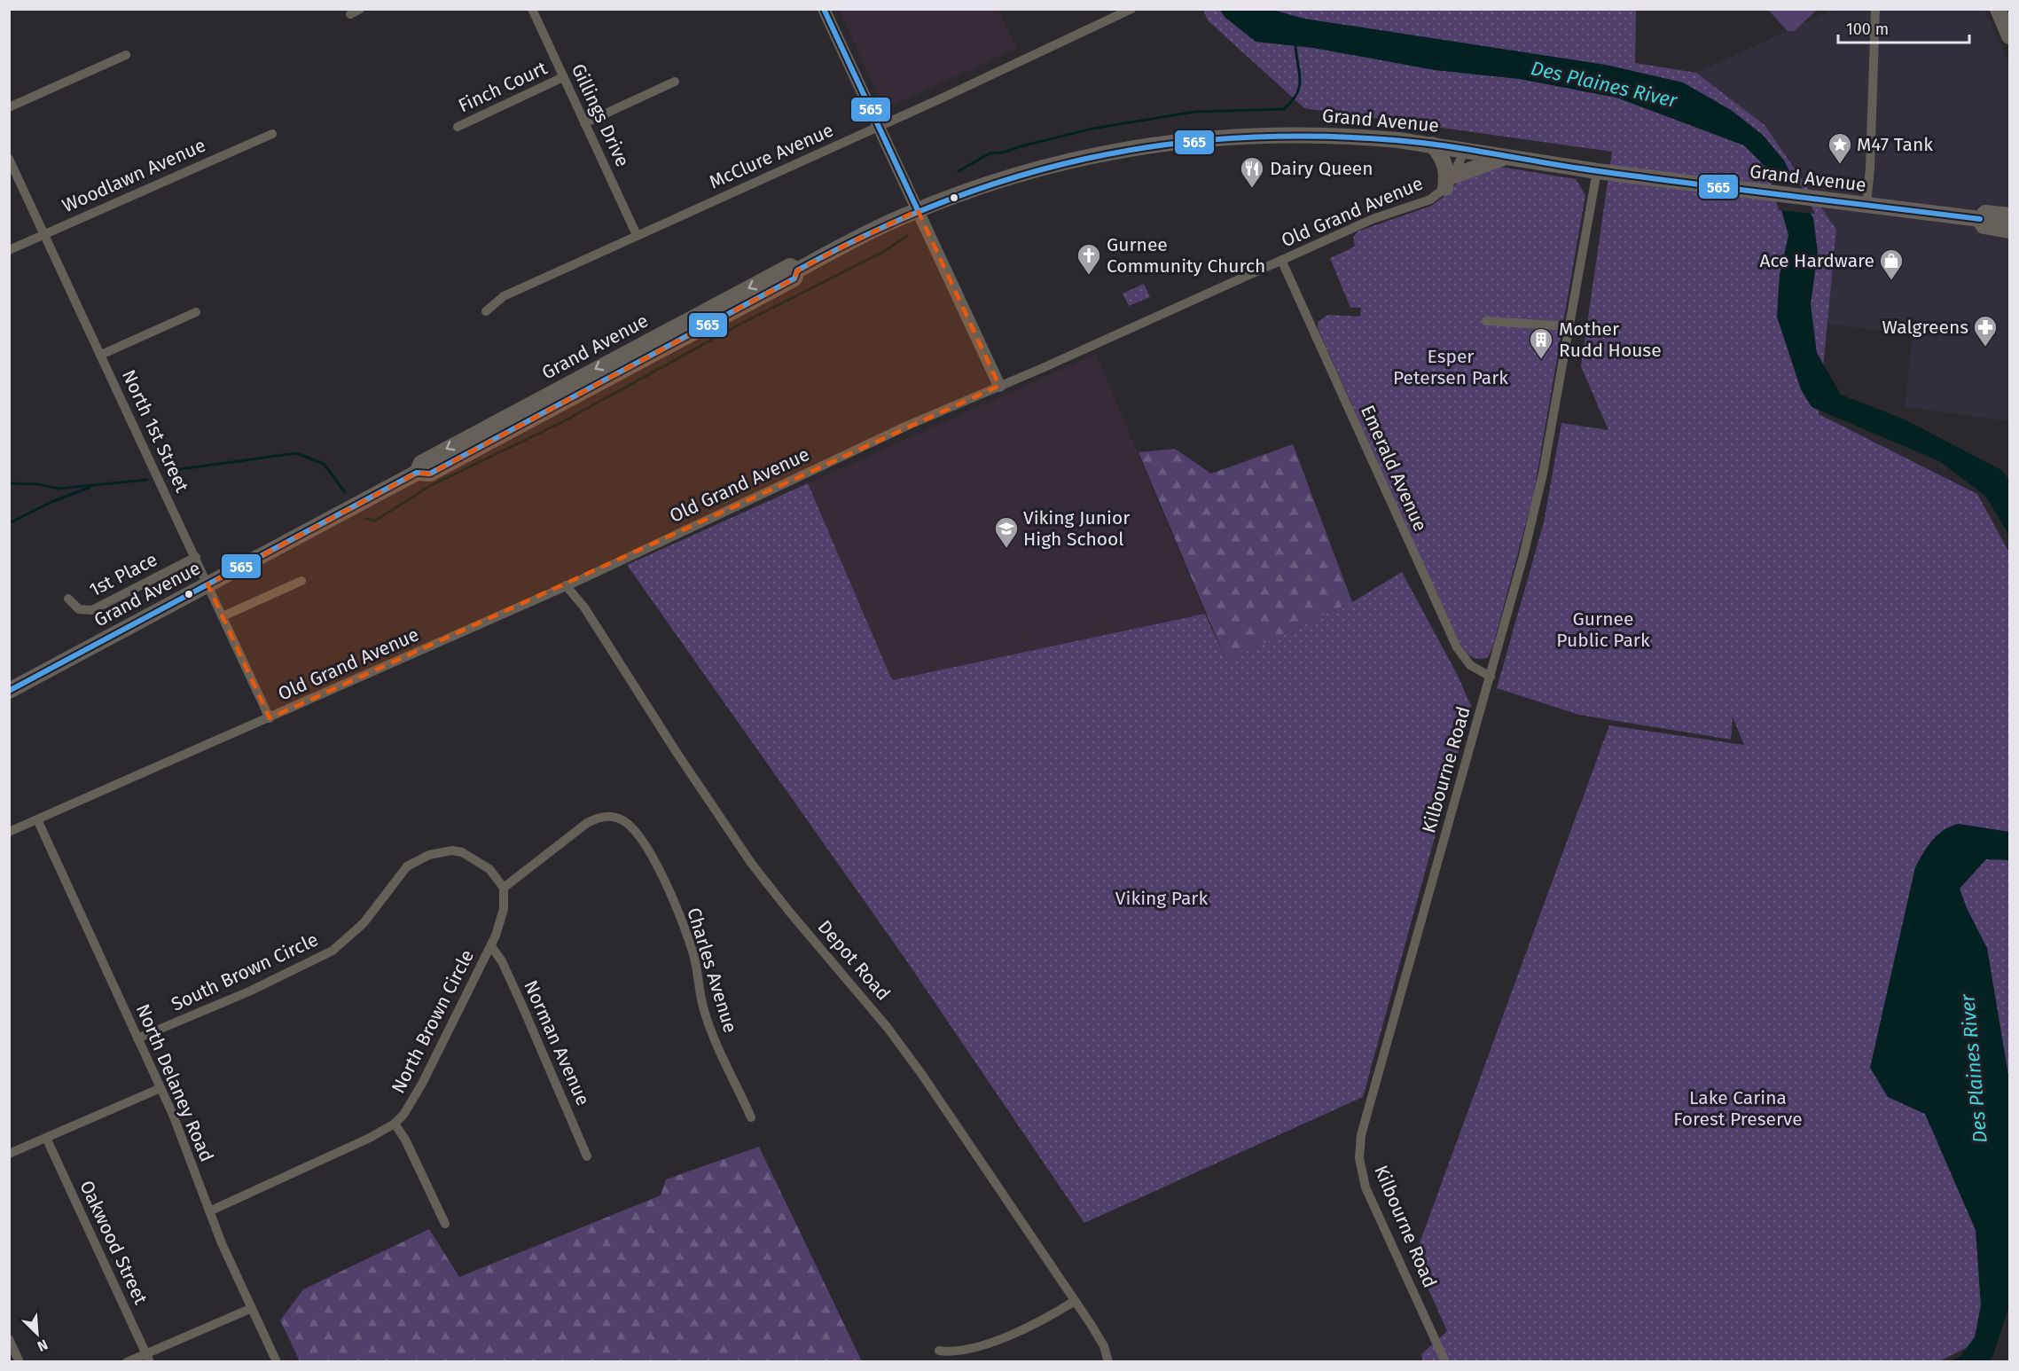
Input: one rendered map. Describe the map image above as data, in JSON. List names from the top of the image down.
{
  "streets": {
    "main road": ["Grand Avenue"],
    "street": [
      "Finch Court",
      "Gillings Drive",
      "McClure Avenue",
      "Woodlawn Avenue",
      "Old Grand Avenue",
      "North 1st Street",
      "Emerald Avenue",
      "1st Place",
      "Kilbourne Road",
      "Depot Road",
      "Charles Avenue",
      "South Brown Circle",
      "North Brown Circle",
      "Norman Avenue",
      "North Delaney Road",
      "Oakwood Street"
    ]
  },
  "crossings": [
    ["Finch Court", "Gillings Drive"],
    ["Gillings Drive", "McClure Avenue"],
    ["Grand Avenue", "North 1st Street"],
    ["Grand Avenue", "Kilbourne Road"],
    ["Woodlawn Avenue", "North 1st Street"],
    ["Old Grand Avenue", "North 1st Street"],
    ["Old Grand Avenue", "Emerald Avenue"],
    ["Old Grand Avenue", "Depot Road"],
    ["Old Grand Avenue", "North Delaney Road"],
    ["North 1st Street", "1st Place"],
    ["Emerald Avenue", "Kilbourne Road"],
    ["Charles Avenue", "South Brown Circle"],
    ["Charles Avenue", "North Brown Circle"],
    ["South Brown Circle", "North Brown Circle"],
    ["South Brown Circle", "North Delaney Road"],
    ["North Brown Circle", "Norman Avenue"],
    ["North Brown Circle", "North Delaney Road"]
  ],
  "water": ["Des Plaines River"],
  "parks": [
    "Esper Petersen Park",
    "Gurnee Public Park",
    "Viking Park",
    "Lake Carina Forest Preserve"
  ],
  "places": {
    "place": ["M47 Tank"],
    "restaurant": ["Dairy Queen"],
    "church": ["Gurnee Community Church"],
    "shop": ["Ace Hardware"],
    "pharmacy": ["Walgreens"],
    "building": ["Mother Rudd House"],
    "school or university": ["Viking Junior High School"]
  },
  "lines": ["transit line 565"],
  "scale_bar": "100 m",
  "north": "bottom right"
}
